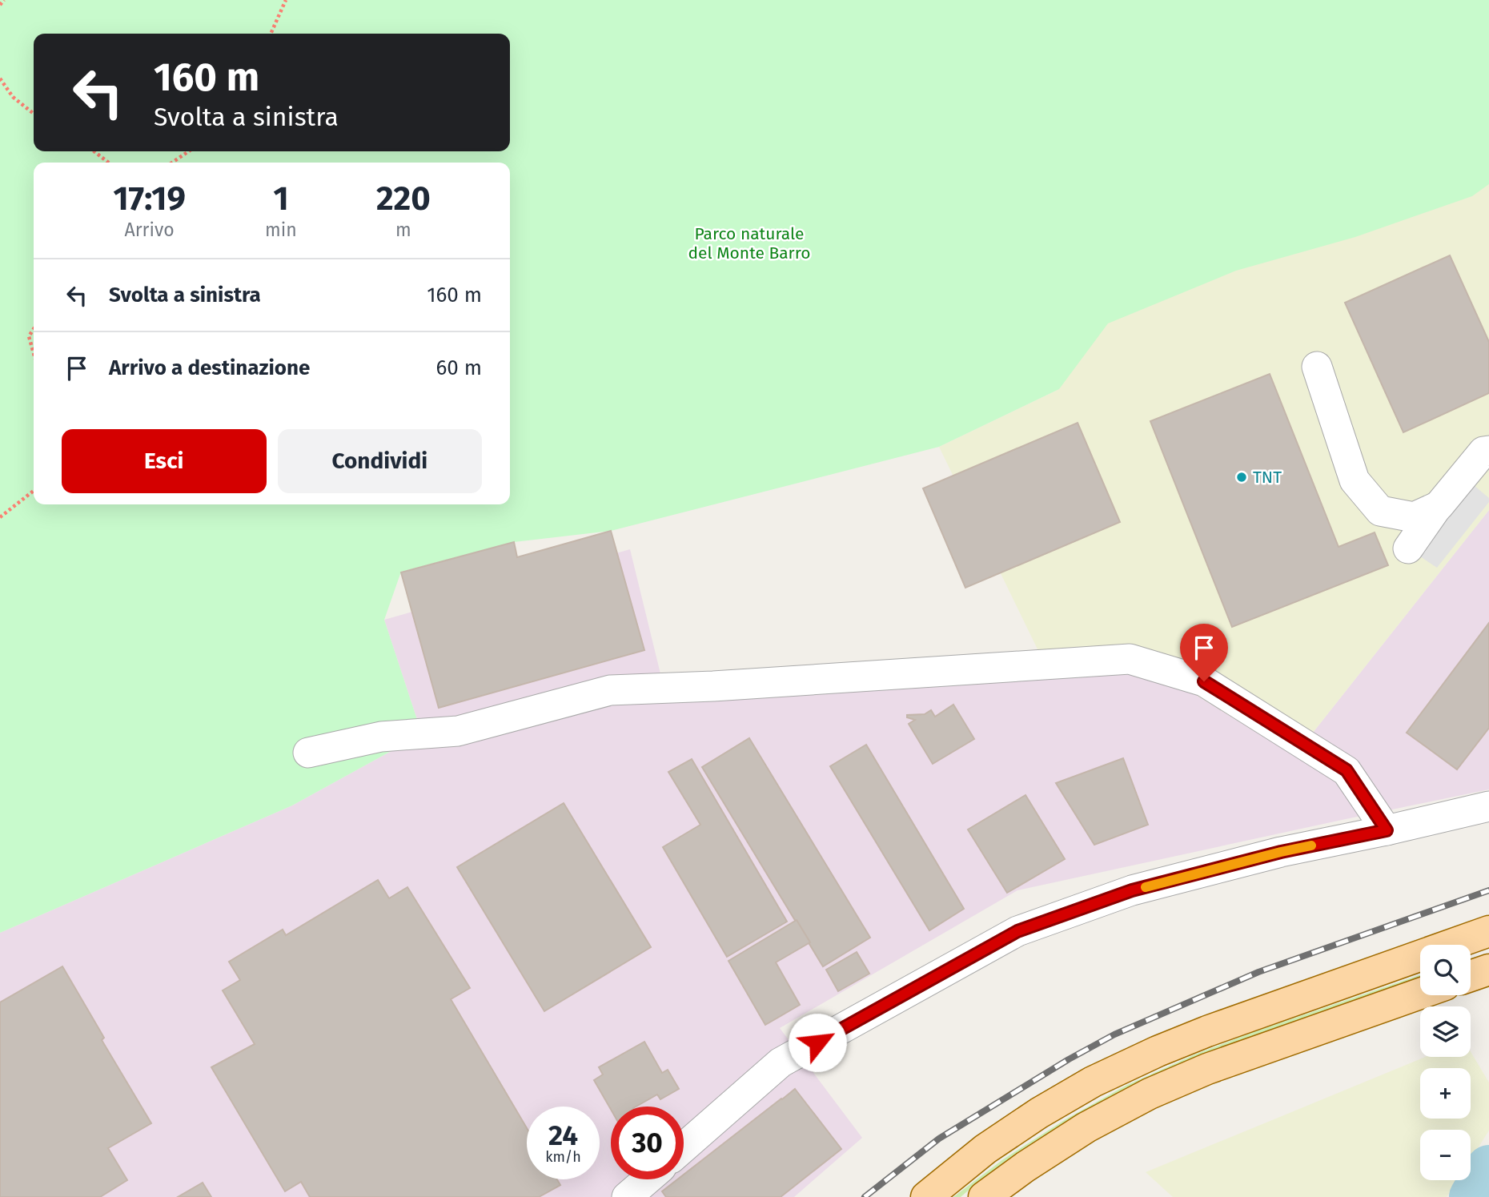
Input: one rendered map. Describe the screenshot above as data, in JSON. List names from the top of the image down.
{
  "parks": ["Parco naturale del Monte Barro"],
  "places": ["TNT"],
  "page": {
    "turn": ["160 m", "Svolta a sinistra"],
    "eta": [
      "17:19",
      "Arrivo",
      "1",
      "min",
      "220",
      "m"
    ],
    "list": [
      {
        "name": "Svolta a sinistra",
        "value": "160 m"
      },
      {
        "name": "Arrivo a destinazione",
        "value": "60 m"
      }
    ],
    "buttons": ["Esci", "Condividi"],
    "map_buttons": ["+", "−"],
    "speed": "24 km/h",
    "limit": "30"
  }
}
